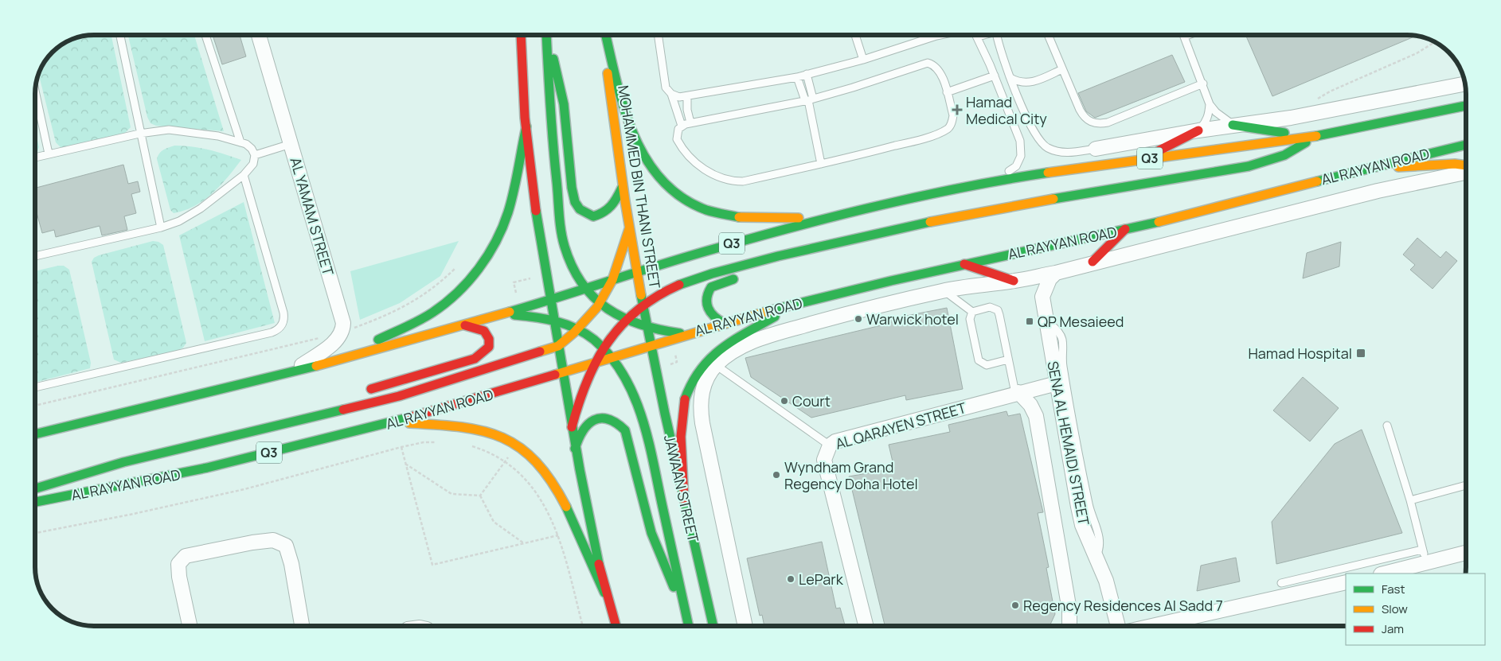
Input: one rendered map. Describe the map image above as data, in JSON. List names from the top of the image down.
{
  "streets": {
    "main road": [
      "Q3",
      "AL RAYYAN ROAD",
      "MOHAMMED BIN THANI STREET",
      "JAWAAN STREET"
    ],
    "street": ["AL YAMAM STREET", "AL QARAYEN STREET", "SENA AL HEMAIDI STREET"]
  },
  "crossings": [
    ["Q3", "MOHAMMED BIN THANI STREET"],
    ["AL RAYYAN ROAD", "MOHAMMED BIN THANI STREET"],
    ["AL RAYYAN ROAD", "JAWAAN STREET"],
    ["MOHAMMED BIN THANI STREET", "JAWAAN STREET"],
    ["AL QARAYEN STREET", "SENA AL HEMAIDI STREET"]
  ],
  "places": {
    "health": ["Hamad Medical City"],
    "other": [
      "Warwick hotel",
      "Court",
      "Wyndham Grand Regency Doha Hotel",
      "LePark",
      "Regency Residences Al Sadd 7"
    ],
    "transit": ["QP Mesaieed", "Hamad Hospital"]
  },
  "legend": ["Fast", "Slow", "Jam"]
}
